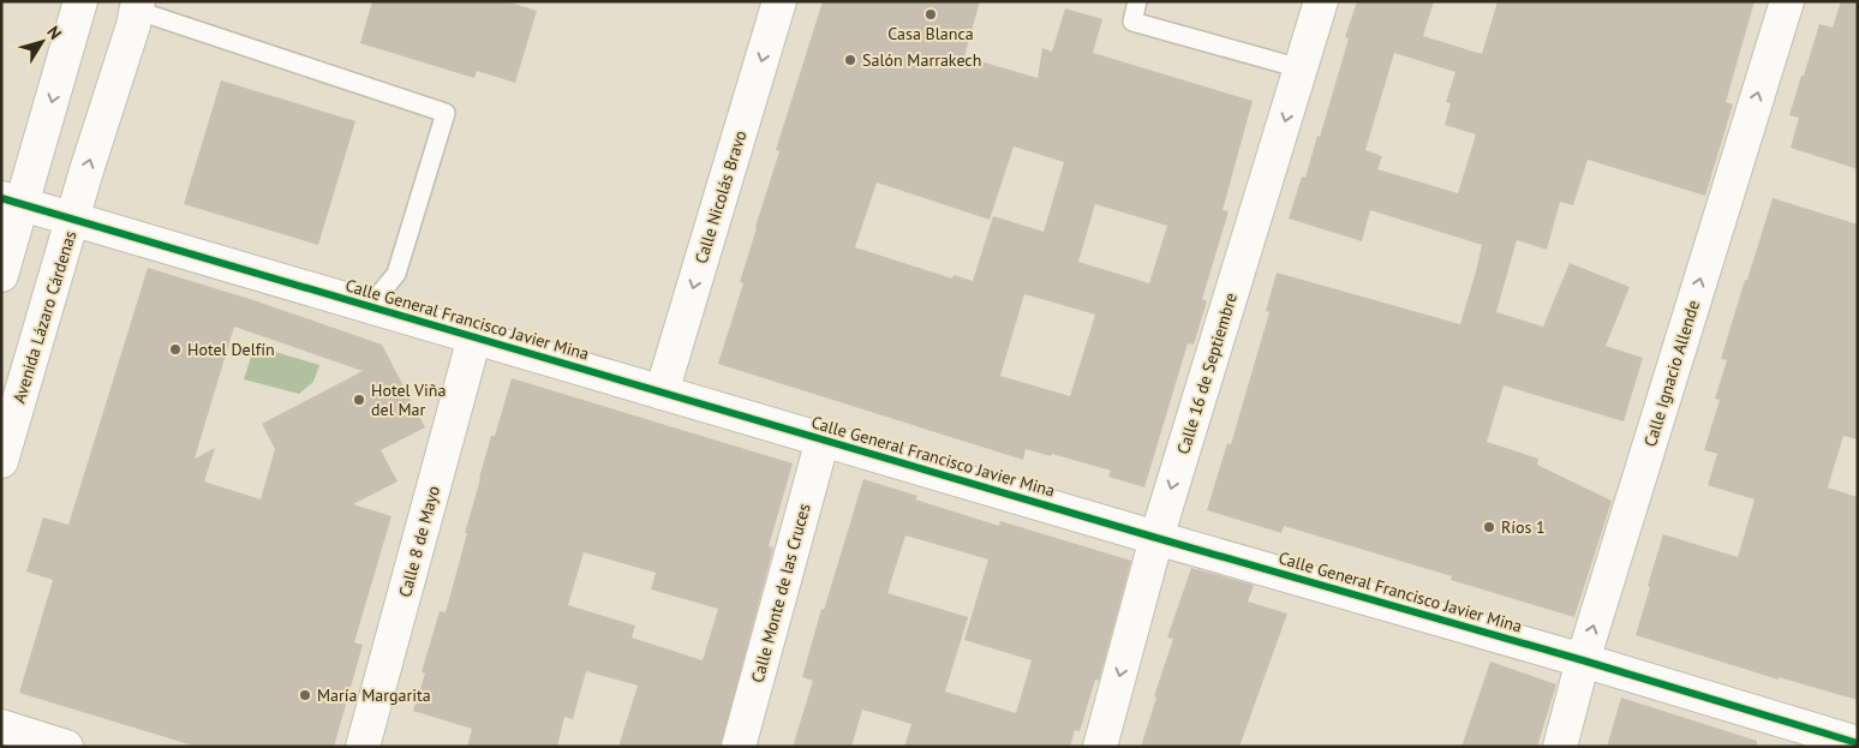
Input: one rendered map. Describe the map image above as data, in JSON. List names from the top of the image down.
{
  "streets": {
    "street": [
      "Calle Nicolás Bravo",
      "Avenida Lázaro Cárdenas",
      "Calle General Francisco Javier Mina",
      "Calle 16 de Septiembre",
      "Calle Ignacio Allende",
      "Calle 8 de Mayo",
      "Calle Monte de las Cruces"
    ]
  },
  "crossings": [
    ["Calle Nicolás Bravo", "Calle General Francisco Javier Mina"],
    ["Avenida Lázaro Cárdenas", "Calle General Francisco Javier Mina"],
    ["Calle General Francisco Javier Mina", "Calle 16 de Septiembre"],
    ["Calle General Francisco Javier Mina", "Calle Ignacio Allende"],
    ["Calle General Francisco Javier Mina", "Calle 8 de Mayo"],
    ["Calle General Francisco Javier Mina", "Calle Monte de las Cruces"]
  ],
  "one_way": ["Calle Nicolás Bravo", "Calle 16 de Septiembre", "Calle Ignacio Allende"],
  "places": [
    "Casa Blanca",
    "Salón Marrakech",
    "Hotel Delfín",
    "Hotel Viña del Mar",
    "Ríos 1",
    "María Margarita"
  ],
  "north": "top right"
}
